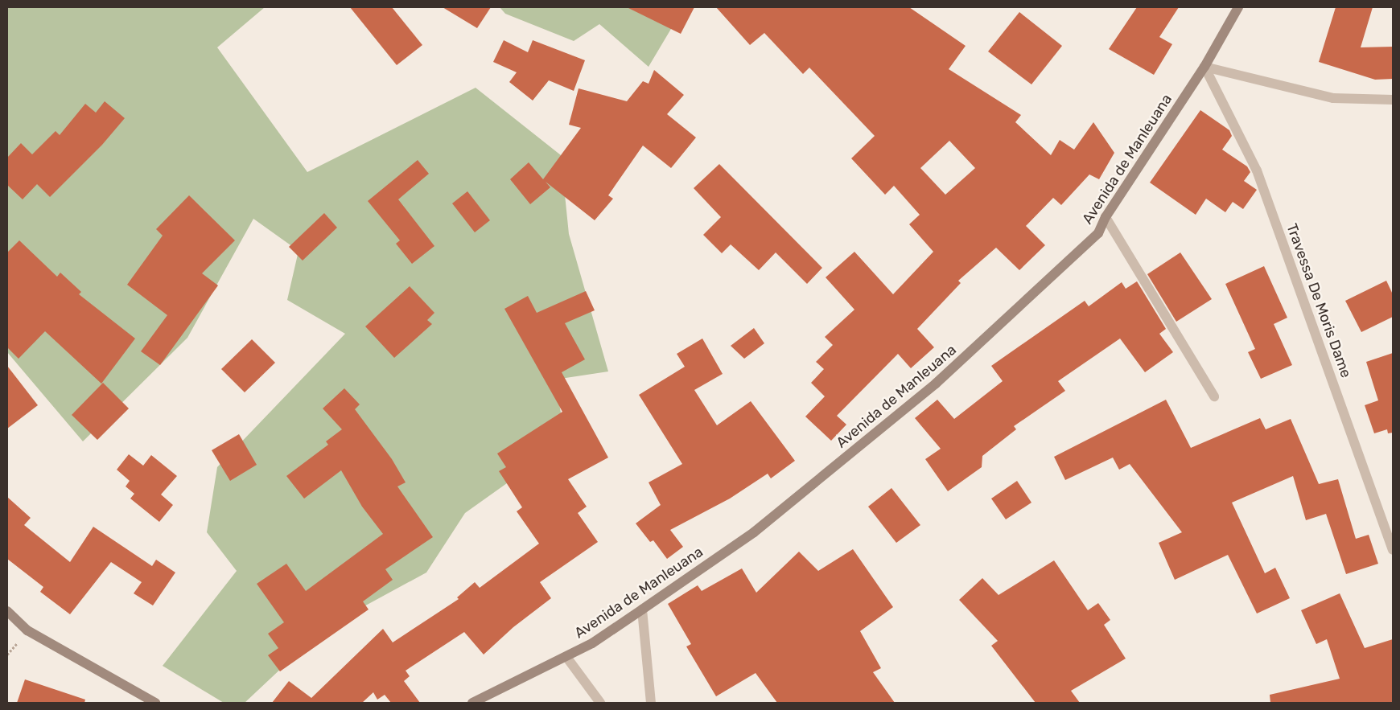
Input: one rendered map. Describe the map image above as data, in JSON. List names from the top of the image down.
{
  "streets": {
    "street": ["Avenida de Manleuana", "Travessa De Moris Dame"]
  },
  "crossings": [
    ["Avenida de Manleuana", "Travessa De Moris Dame"]
  ]
}
